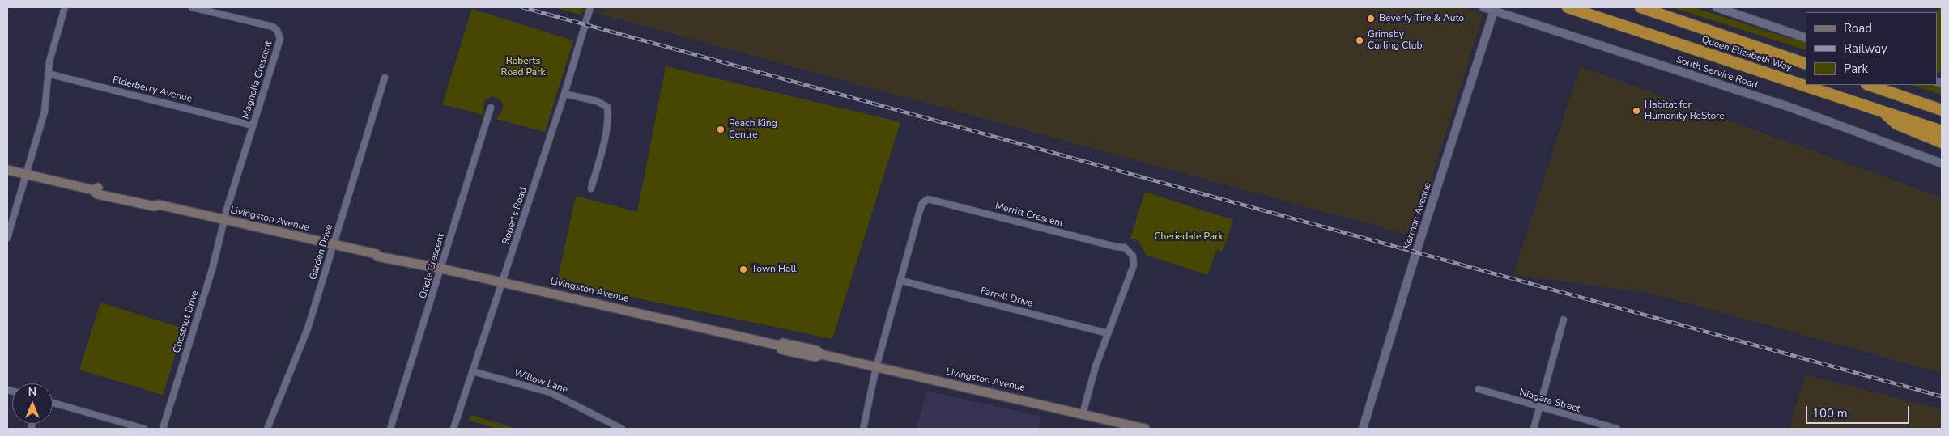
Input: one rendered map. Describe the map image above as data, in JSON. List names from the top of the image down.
{
  "streets": {
    "highway": ["Queen Elizabeth Way"],
    "main road": ["Livingston Avenue"],
    "street": [
      "South Service Road",
      "Magnolia Crescent",
      "Elderberry Avenue",
      "Merritt Crescent",
      "Roberts Road",
      "Kerman Avenue",
      "Garden Drive",
      "Oriole Crescent",
      "Farrell Drive",
      "Chestnut Drive",
      "Willow Lane",
      "Niagara Street"
    ]
  },
  "crossings": [
    ["South Service Road", "Kerman Avenue"],
    ["Magnolia Crescent", "Elderberry Avenue"],
    ["Magnolia Crescent", "Livingston Avenue"],
    ["Magnolia Crescent", "Chestnut Drive"],
    ["Merritt Crescent", "Livingston Avenue"],
    ["Merritt Crescent", "Farrell Drive"],
    ["Roberts Road", "Livingston Avenue"],
    ["Roberts Road", "Willow Lane"],
    ["Livingston Avenue", "Garden Drive"],
    ["Livingston Avenue", "Oriole Crescent"],
    ["Livingston Avenue", "Chestnut Drive"]
  ],
  "parks": ["Roberts Road Park", "Cheriedale Park"],
  "places": [
    "Beverly Tire & Auto",
    "Grimsby Curling Club",
    "Habitat for Humanity ReStore",
    "Peach King Centre",
    "Town Hall"
  ],
  "legend": ["Road", "Railway", "Park"],
  "scale_bar": "100 m",
  "north": "top"
}
